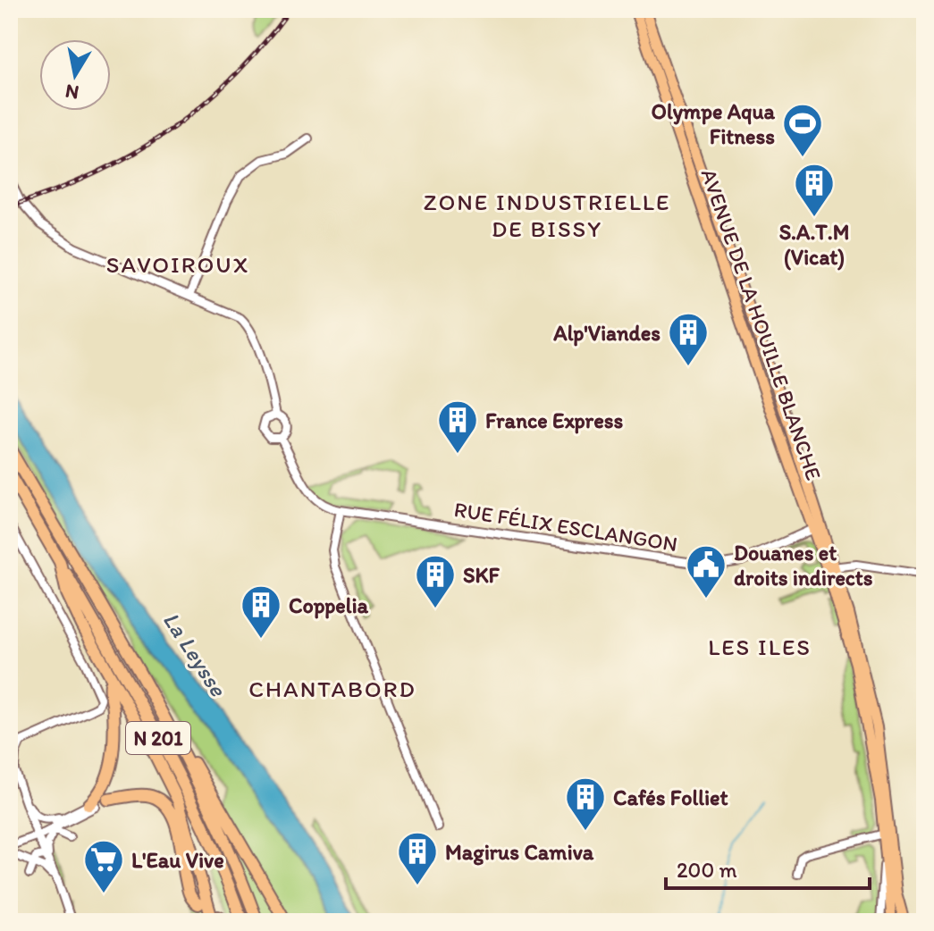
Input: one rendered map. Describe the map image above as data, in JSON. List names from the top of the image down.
{
  "streets": {
    "highway": ["N 201"],
    "main road": ["AVENUE DE LA HOUILLE BLANCHE"],
    "street": ["RUE FÉLIX ESCLANGON"]
  },
  "crossings": [
    ["AVENUE DE LA HOUILLE BLANCHE", "RUE FÉLIX ESCLANGON"]
  ],
  "districts": [
    "ZONE INDUSTRIELLE DE BISSY",
    "SAVOIROUX",
    "LES ILES",
    "CHANTABORD"
  ],
  "water": ["La Leysse"],
  "places": {
    "sports": ["Olympe Aqua Fitness"],
    "building": [
      "S.A.T.M (Vicat)",
      "Alp'Viandes",
      "France Express",
      "SKF",
      "Coppelia",
      "Cafés Folliet",
      "Magirus Camiva"
    ],
    "public building": ["Douanes et droits indirects"],
    "supermarket": ["L'Eau Vive"]
  },
  "scale_bar": "200 m",
  "north": "bottom"
}
